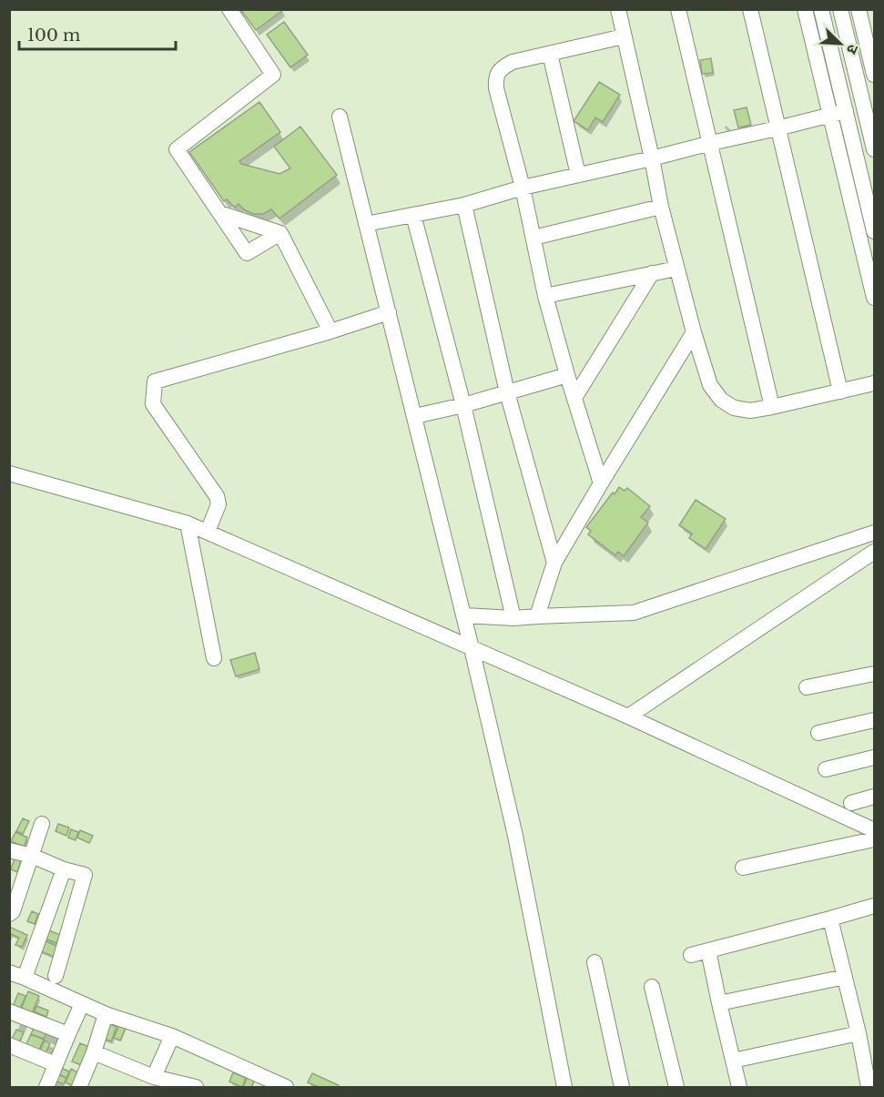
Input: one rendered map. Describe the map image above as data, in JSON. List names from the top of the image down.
{
  "scale_bar": "100 m",
  "north": "bottom right"
}
